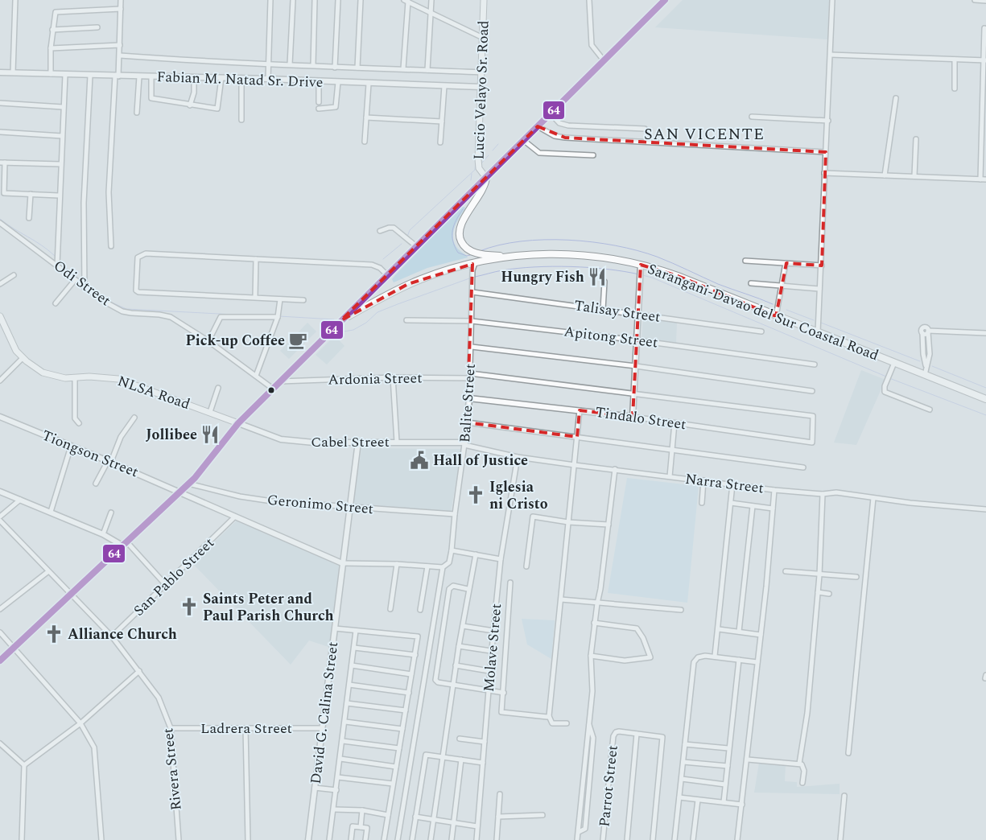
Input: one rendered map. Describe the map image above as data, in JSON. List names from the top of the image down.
{
  "streets": {
    "main road": ["Lucio Velayo Sr. Road", "Sarangani-Davao del Sur Coastal Road", "NLSA Road"],
    "street": [
      "Fabian M. Natad Sr. Drive",
      "Odi Street",
      "Talisay Street",
      "Apitong Street",
      "Ardonia Street",
      "Balite Street",
      "Tindalo Street",
      "Cabel Street",
      "Tiongson Street",
      "Narra Street",
      "Geronimo Street",
      "San Pablo Street",
      "Molave Street",
      "David G. Calina Street",
      "Ladrera Street",
      "Rivera Street",
      "Parrot Street"
    ]
  },
  "crossings": [
    ["Fabian M. Natad Sr. Drive", "Lucio Velayo Sr. Road"],
    ["Lucio Velayo Sr. Road", "Sarangani-Davao del Sur Coastal Road"],
    ["Talisay Street", "Balite Street"],
    ["Sarangani-Davao del Sur Coastal Road", "Balite Street"],
    ["Apitong Street", "Balite Street"],
    ["Ardonia Street", "Balite Street"],
    ["Ardonia Street", "Tindalo Street"],
    ["NLSA Road", "Cabel Street"],
    ["Balite Street", "Tindalo Street"],
    ["Balite Street", "Cabel Street"],
    ["Balite Street", "Narra Street"],
    ["Balite Street", "Geronimo Street"],
    ["Cabel Street", "Narra Street"],
    ["Cabel Street", "David G. Calina Street"],
    ["Tiongson Street", "San Pablo Street"],
    ["Tiongson Street", "David G. Calina Street"],
    ["Narra Street", "Molave Street"],
    ["Geronimo Street", "David G. Calina Street"],
    ["San Pablo Street", "Rivera Street"],
    ["David G. Calina Street", "Ladrera Street"],
    ["Ladrera Street", "Rivera Street"]
  ],
  "districts": ["SAN VICENTE"],
  "places": {
    "restaurant": ["Hungry Fish", "Jollibee"],
    "cafe": ["Pick-up Coffee"],
    "public building": ["Hall of Justice"],
    "church": ["Iglesia ni Cristo", "Saints Peter and Paul Parish Church", "Alliance Church"]
  },
  "lines": ["transit line 64"]
}
